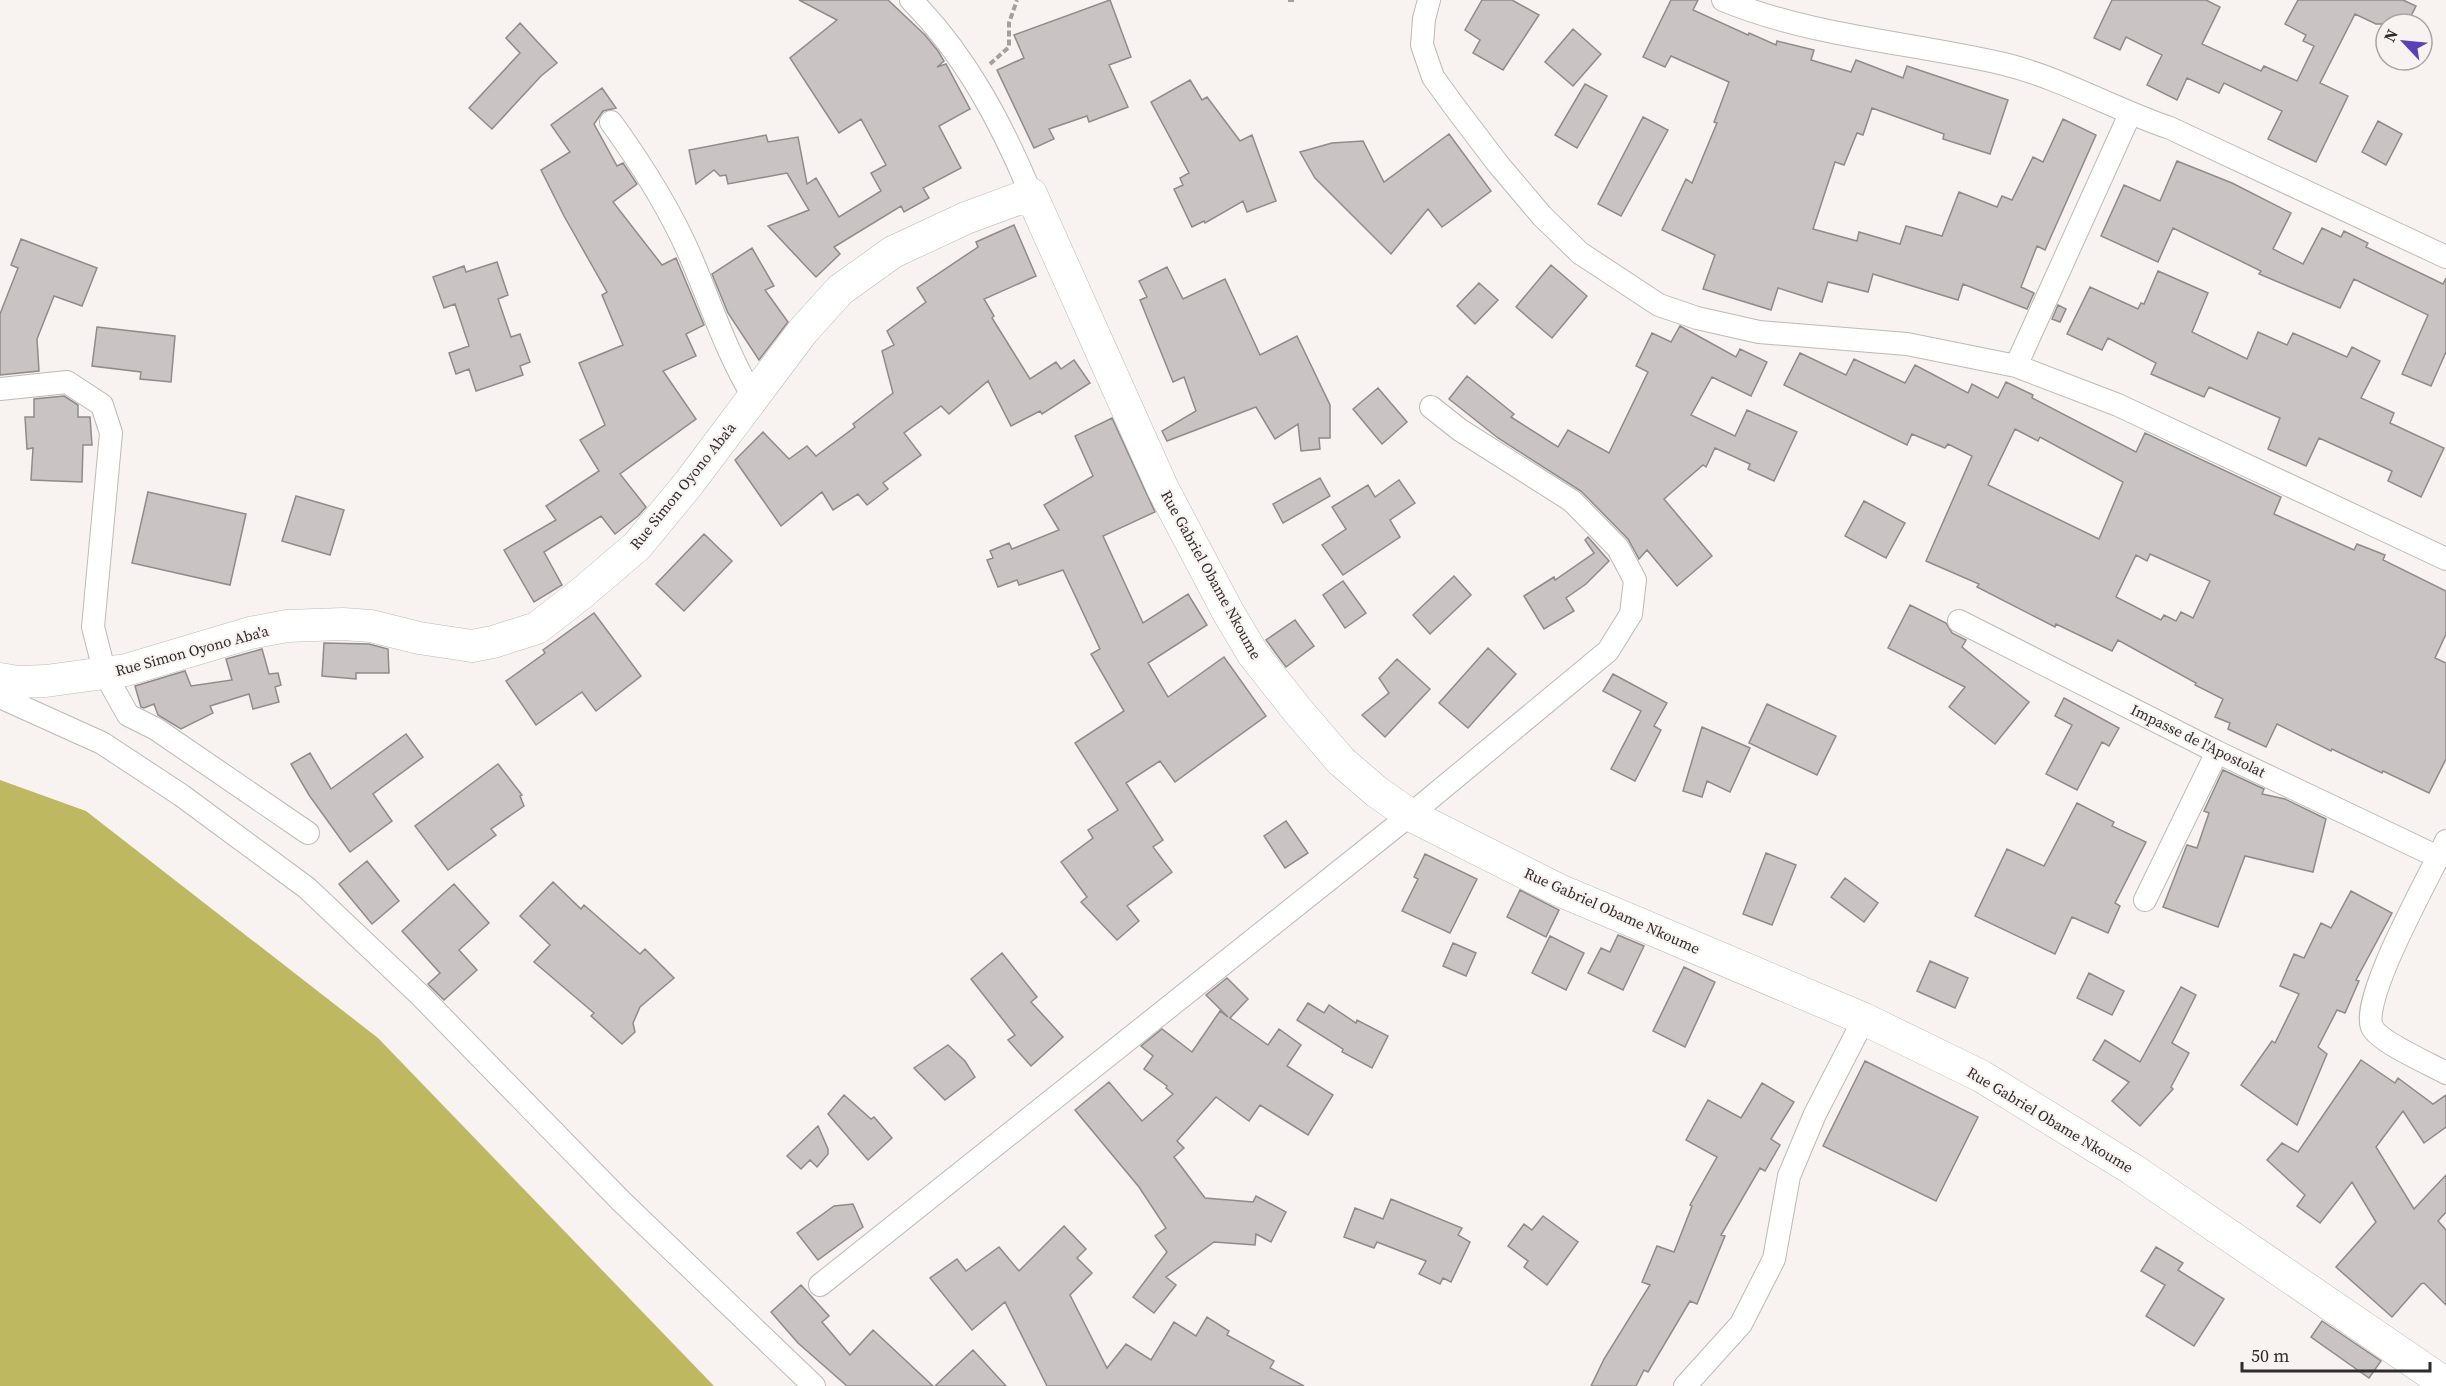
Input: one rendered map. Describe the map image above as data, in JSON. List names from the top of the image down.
{
  "streets": {
    "street": ["Rue Simon Oyono Aba'a", "Rue Gabriel Obame Nkoume", "Impasse de l'Apostolat"]
  },
  "crossings": [
    ["Rue Simon Oyono Aba'a", "Rue Gabriel Obame Nkoume"]
  ],
  "scale_bar": "50 m",
  "north": "top left"
}
